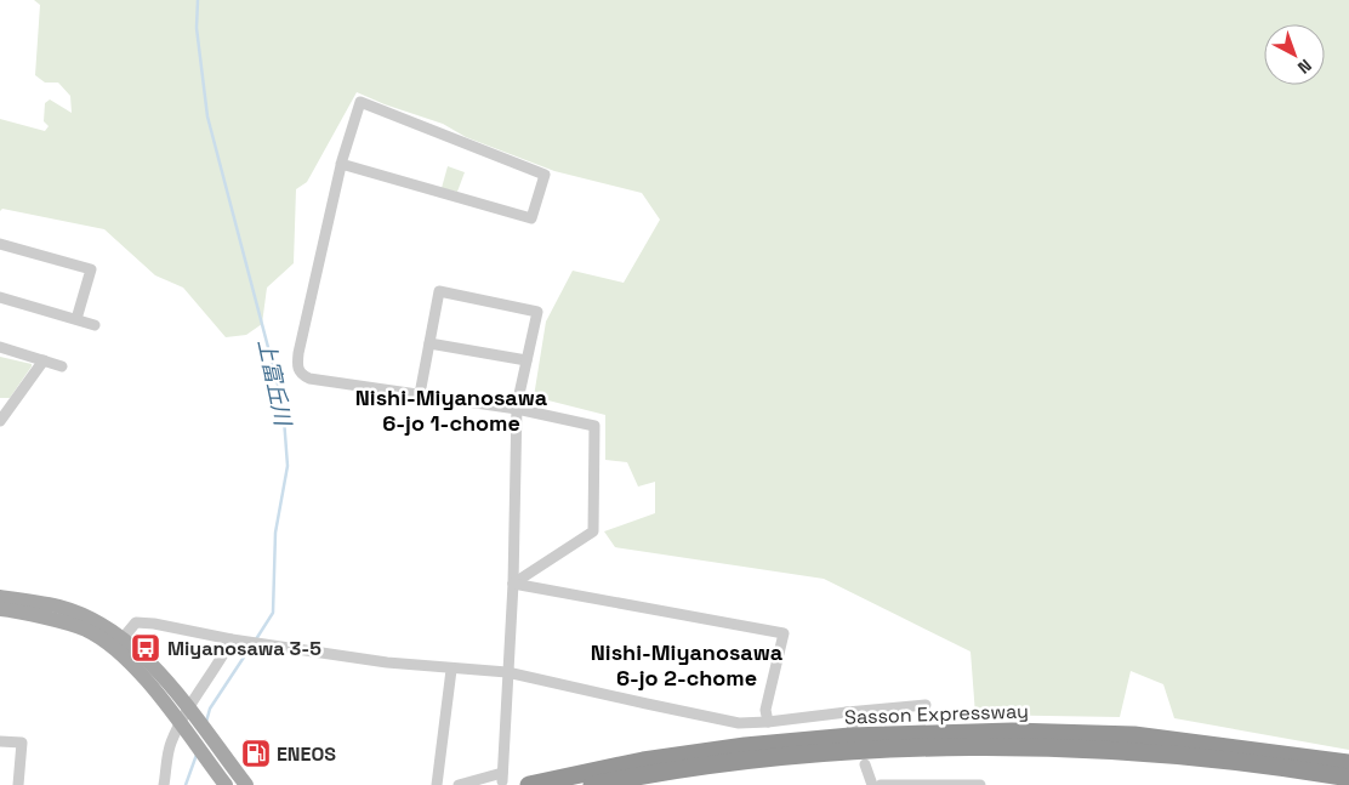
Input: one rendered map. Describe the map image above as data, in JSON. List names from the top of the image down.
{
  "streets": {
    "highway": ["Sasson Expressway"]
  },
  "districts": ["Nishi-Miyanosawa 6-jo 1-chome", "Nishi-Miyanosawa 6-jo 2-chome"],
  "water": ["上富丘川"],
  "places": {
    "bus stop": ["Miyanosawa 3-5"],
    "fuel station": ["ENEOS"]
  },
  "north": "bottom right"
}
